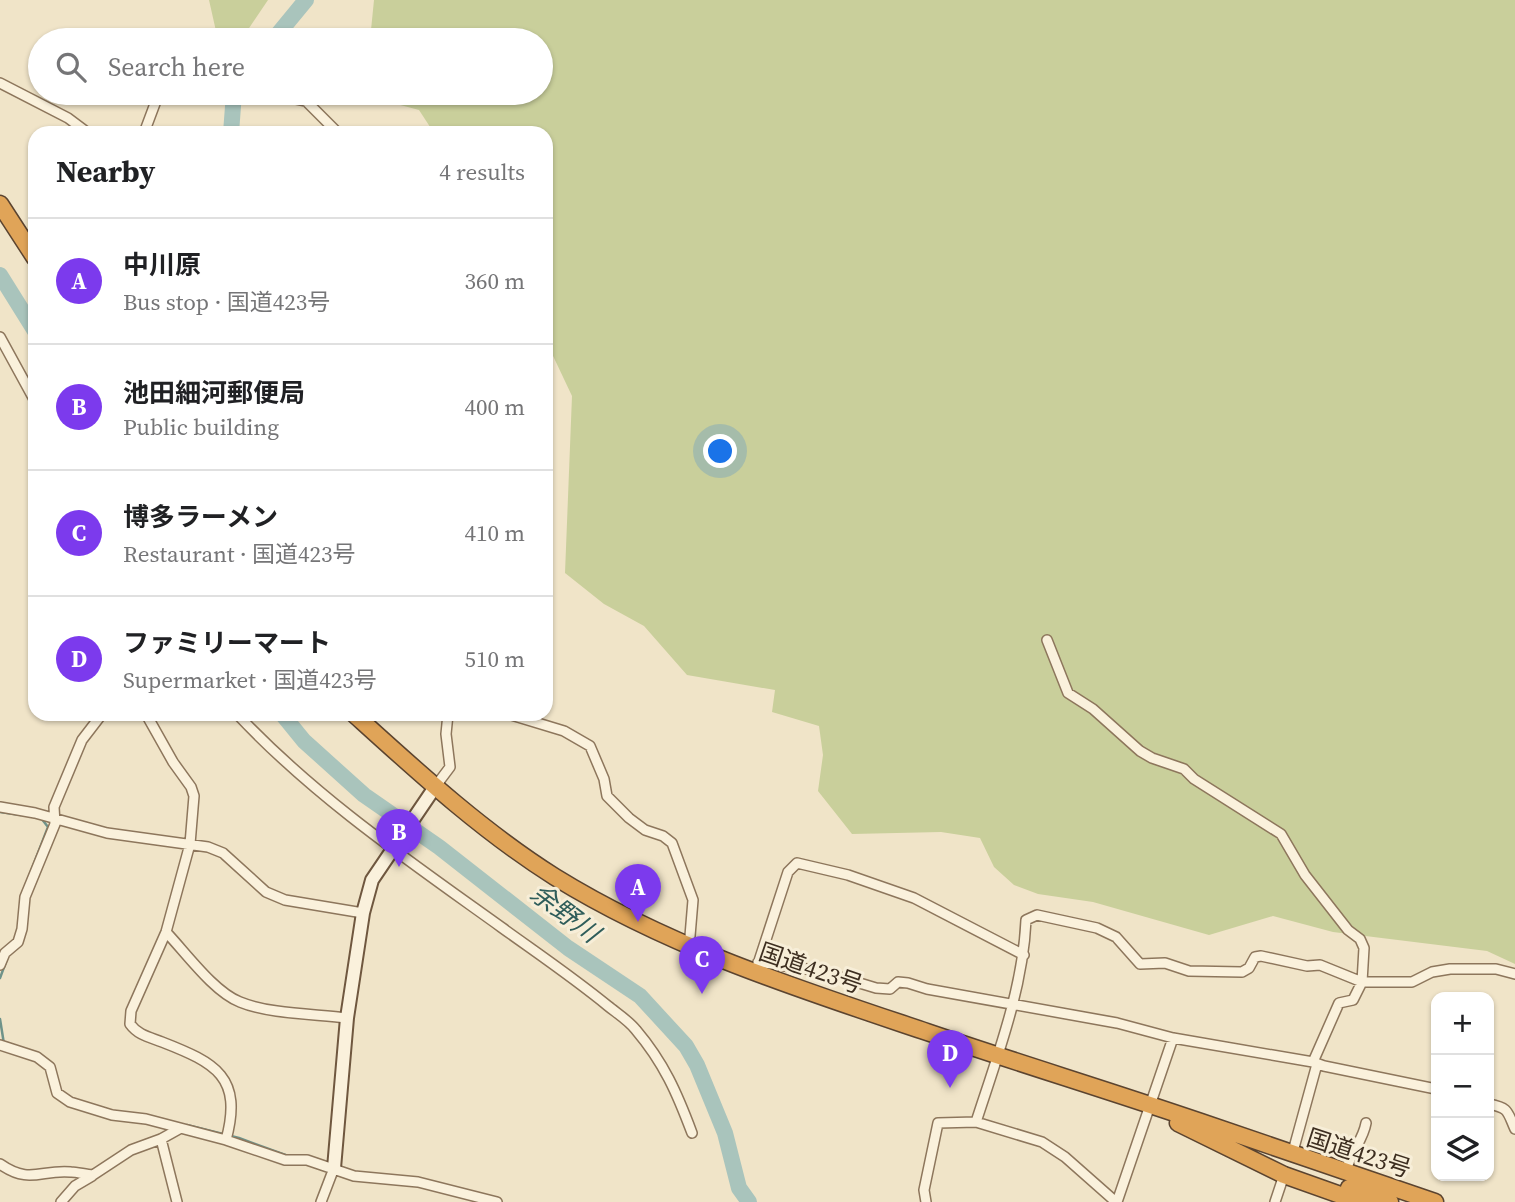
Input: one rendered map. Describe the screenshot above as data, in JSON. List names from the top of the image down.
{
  "streets": {
    "highway": ["国道423号"]
  },
  "water": ["余野川"],
  "page": {
    "search": "Search here",
    "heading": ["Nearby", "4 results"],
    "list": [
      {
        "mark": "A",
        "name": "中川原",
        "note": "Bus stop · 国道423号",
        "value": "360 m"
      },
      {
        "mark": "B",
        "name": "池田細河郵便局",
        "note": "Public building",
        "value": "400 m"
      },
      {
        "mark": "C",
        "name": "博多ラーメン",
        "note": "Restaurant · 国道423号",
        "value": "410 m"
      },
      {
        "mark": "D",
        "name": "ファミリーマート",
        "note": "Supermarket · 国道423号",
        "value": "510 m"
      }
    ],
    "pins": [
      "B",
      "A",
      "C",
      "D"
    ],
    "map_buttons": ["+", "−"]
  }
}
